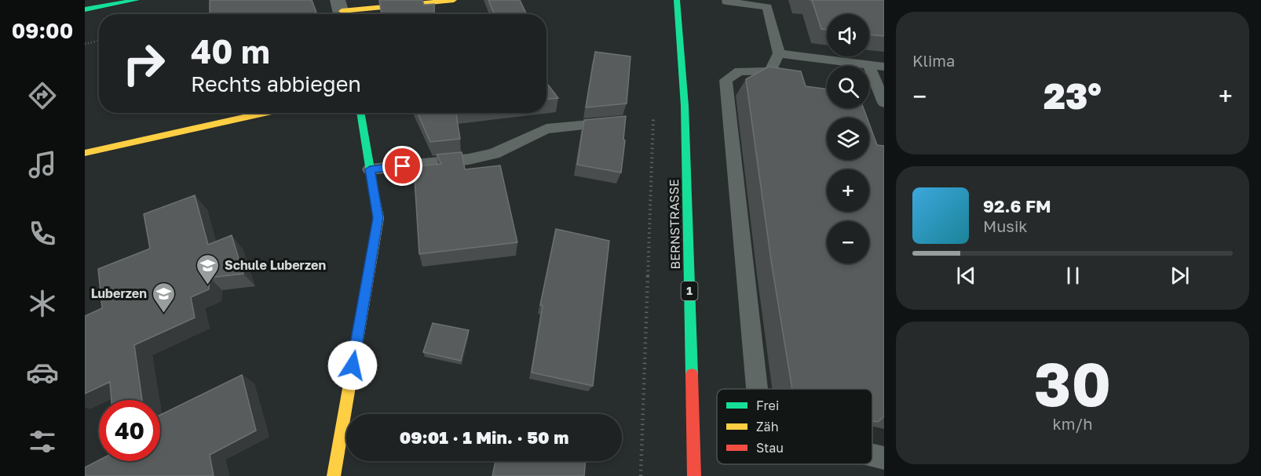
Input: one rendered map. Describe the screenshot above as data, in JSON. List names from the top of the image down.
{
  "streets": {
    "street": ["BERNSTRASSE", "1"]
  },
  "places": {
    "school or university": ["Schule Luberzen", "Luberzen"]
  },
  "legend": ["Frei", "Zäh", "Stau"],
  "page": {
    "tabs": "09:00",
    "tile": [
      "Klima",
      ["30", "km/h"]
    ],
    "map_buttons": ["+", "−"],
    "turn": ["40 m", "Rechts abbiegen"],
    "heat": ["−", "23°", "+"],
    "song": ["92.6 FM", "Musik"],
    "limit": "40",
    "trip": "09:01 · 1 Min. · 50 m"
  }
}
